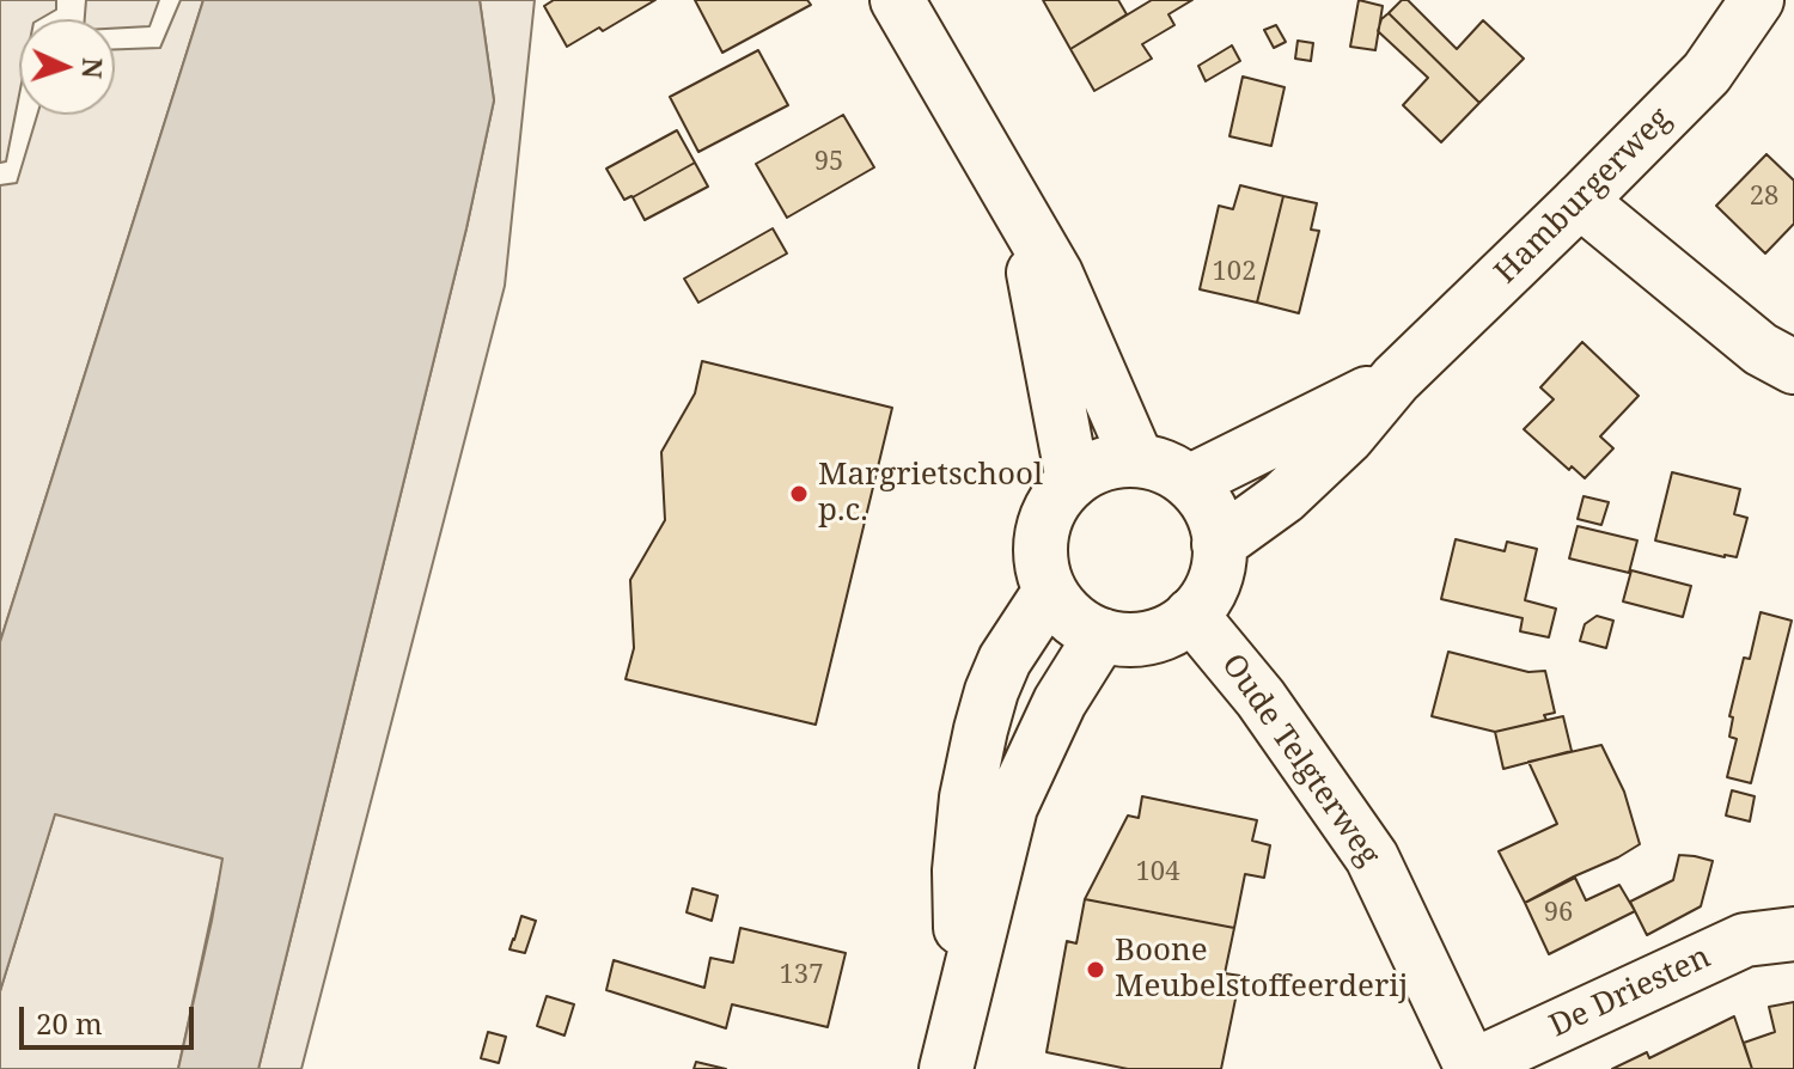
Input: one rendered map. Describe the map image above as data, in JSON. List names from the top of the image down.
{
  "streets": {
    "street": ["Hamburgerweg", "Oude Telgterweg", "De Driesten"]
  },
  "crossings": [
    ["Hamburgerweg", "Oude Telgterweg"],
    ["Oude Telgterweg", "De Driesten"]
  ],
  "places": ["Margrietschool p.c.", "Boone Meubelstoffeerderij"],
  "house_numbers": [
    "95",
    "28",
    "102",
    "104",
    "96",
    "137"
  ],
  "scale_bar": "20 m",
  "north": "right"
}
